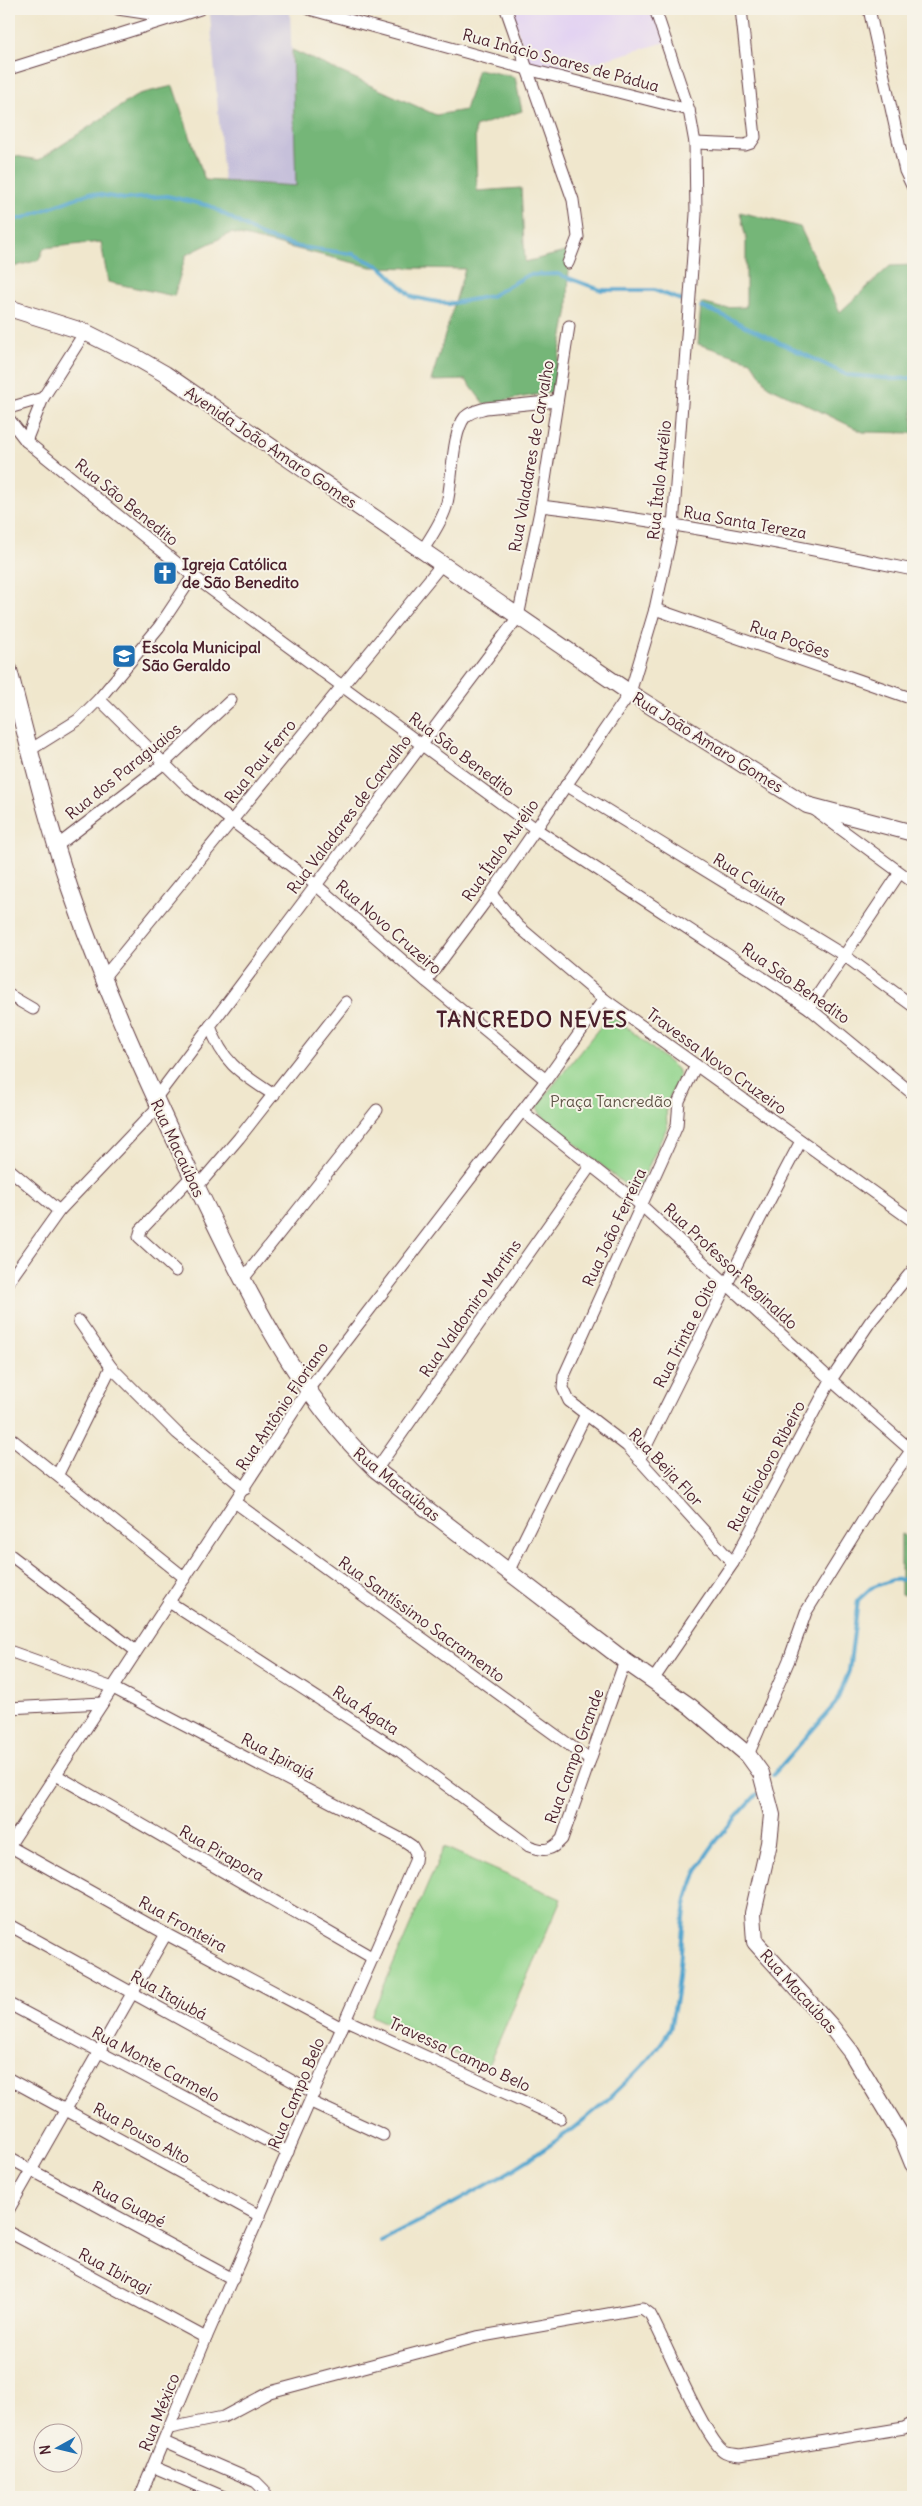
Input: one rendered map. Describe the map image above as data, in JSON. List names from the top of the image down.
{
  "streets": {
    "street": [
      "Rua Inácio Soares de Pádua",
      "Avenida João Amaro Gomes",
      "Rua Valadares de Carvalho",
      "Rua Ítalo Aurélio",
      "Rua São Benedito",
      "Rua Santa Tereza",
      "Rua Poções",
      "Rua João Amaro Gomes",
      "Rua Pau Ferro",
      "Rua dos Paraguaios",
      "Rua Cajuíta",
      "Rua Novo Cruzeiro",
      "Travessa Novo Cruzeiro",
      "Rua Macaúbas",
      "Rua João Ferreira",
      "Rua Professor Reginaldo",
      "Rua Valdomiro Martins",
      "Rua Trinta e Oito",
      "Rua Antônio Floriano",
      "Rua Eliodoro Ribeiro",
      "Rua Beija Flor",
      "Rua Santíssimo Sacramento",
      "Rua Ágata",
      "Rua Ipirajá",
      "Rua Campo Grande",
      "Rua Pirapora",
      "Rua Fronteira",
      "Rua Itajubá",
      "Travessa Campo Belo",
      "Rua Monte Carmelo",
      "Rua Campo Belo",
      "Rua Pouso Alto",
      "Rua Guapé",
      "Rua Ibiragi",
      "Rua México"
    ]
  },
  "crossings": [
    ["Rua Inácio Soares de Pádua", "Rua Ítalo Aurélio"],
    ["Avenida João Amaro Gomes", "Rua Valadares de Carvalho"],
    ["Avenida João Amaro Gomes", "Rua João Amaro Gomes"],
    ["Avenida João Amaro Gomes", "Rua Pau Ferro"],
    ["Rua Valadares de Carvalho", "Rua São Benedito"],
    ["Rua Valadares de Carvalho", "Rua Santa Tereza"],
    ["Rua Valadares de Carvalho", "Rua João Amaro Gomes"],
    ["Rua Valadares de Carvalho", "Rua Novo Cruzeiro"],
    ["Rua Valadares de Carvalho", "Rua Macaúbas"],
    ["Rua Ítalo Aurélio", "Rua São Benedito"],
    ["Rua Ítalo Aurélio", "Rua Santa Tereza"],
    ["Rua Ítalo Aurélio", "Rua Poções"],
    ["Rua Ítalo Aurélio", "Rua João Amaro Gomes"],
    ["Rua Ítalo Aurélio", "Rua Cajuíta"],
    ["Rua Ítalo Aurélio", "Rua Novo Cruzeiro"],
    ["Rua Ítalo Aurélio", "Travessa Novo Cruzeiro"],
    ["Rua São Benedito", "Rua Pau Ferro"],
    ["Rua Pau Ferro", "Rua Novo Cruzeiro"],
    ["Rua Pau Ferro", "Rua Macaúbas"],
    ["Rua dos Paraguaios", "Rua Novo Cruzeiro"],
    ["Rua dos Paraguaios", "Rua Macaúbas"],
    ["Rua Novo Cruzeiro", "Rua Antônio Floriano"],
    ["Travessa Novo Cruzeiro", "Rua João Ferreira"],
    ["Travessa Novo Cruzeiro", "Rua Trinta e Oito"],
    ["Travessa Novo Cruzeiro", "Rua Antônio Floriano"],
    ["Rua Macaúbas", "Rua Valdomiro Martins"],
    ["Rua Macaúbas", "Rua Antônio Floriano"],
    ["Rua Macaúbas", "Rua Eliodoro Ribeiro"],
    ["Rua Macaúbas", "Rua Campo Grande"],
    ["Rua João Ferreira", "Rua Professor Reginaldo"],
    ["Rua João Ferreira", "Rua Beija Flor"],
    ["Rua Professor Reginaldo", "Rua Valdomiro Martins"],
    ["Rua Professor Reginaldo", "Rua Trinta e Oito"],
    ["Rua Professor Reginaldo", "Rua Antônio Floriano"],
    ["Rua Professor Reginaldo", "Rua Eliodoro Ribeiro"],
    ["Rua Trinta e Oito", "Rua Beija Flor"],
    ["Rua Antônio Floriano", "Rua Santíssimo Sacramento"],
    ["Rua Antônio Floriano", "Rua Ágata"],
    ["Rua Antônio Floriano", "Rua Ipirajá"],
    ["Rua Antônio Floriano", "Rua Pirapora"],
    ["Rua Antônio Floriano", "Rua Fronteira"],
    ["Rua Eliodoro Ribeiro", "Rua Beija Flor"],
    ["Rua Santíssimo Sacramento", "Rua Campo Grande"],
    ["Rua Ágata", "Rua Campo Grande"],
    ["Rua Ipirajá", "Rua Campo Belo"],
    ["Rua Pirapora", "Rua Campo Belo"],
    ["Rua Fronteira", "Travessa Campo Belo"],
    ["Rua Fronteira", "Rua Campo Belo"],
    ["Rua Itajubá", "Rua Campo Belo"],
    ["Travessa Campo Belo", "Rua Campo Belo"],
    ["Rua Monte Carmelo", "Rua Campo Belo"],
    ["Rua Campo Belo", "Rua Pouso Alto"],
    ["Rua Campo Belo", "Rua Guapé"],
    ["Rua Campo Belo", "Rua Ibiragi"],
    ["Rua Campo Belo", "Rua México"],
    ["Rua Ibiragi", "Rua México"]
  ],
  "districts": ["TANCREDO NEVES"],
  "parks": ["Praça Tancredão"],
  "places": {
    "church": ["Igreja Católica de São Benedito"],
    "school or university": ["Escola Municipal São Geraldo"]
  },
  "north": "left"
}
